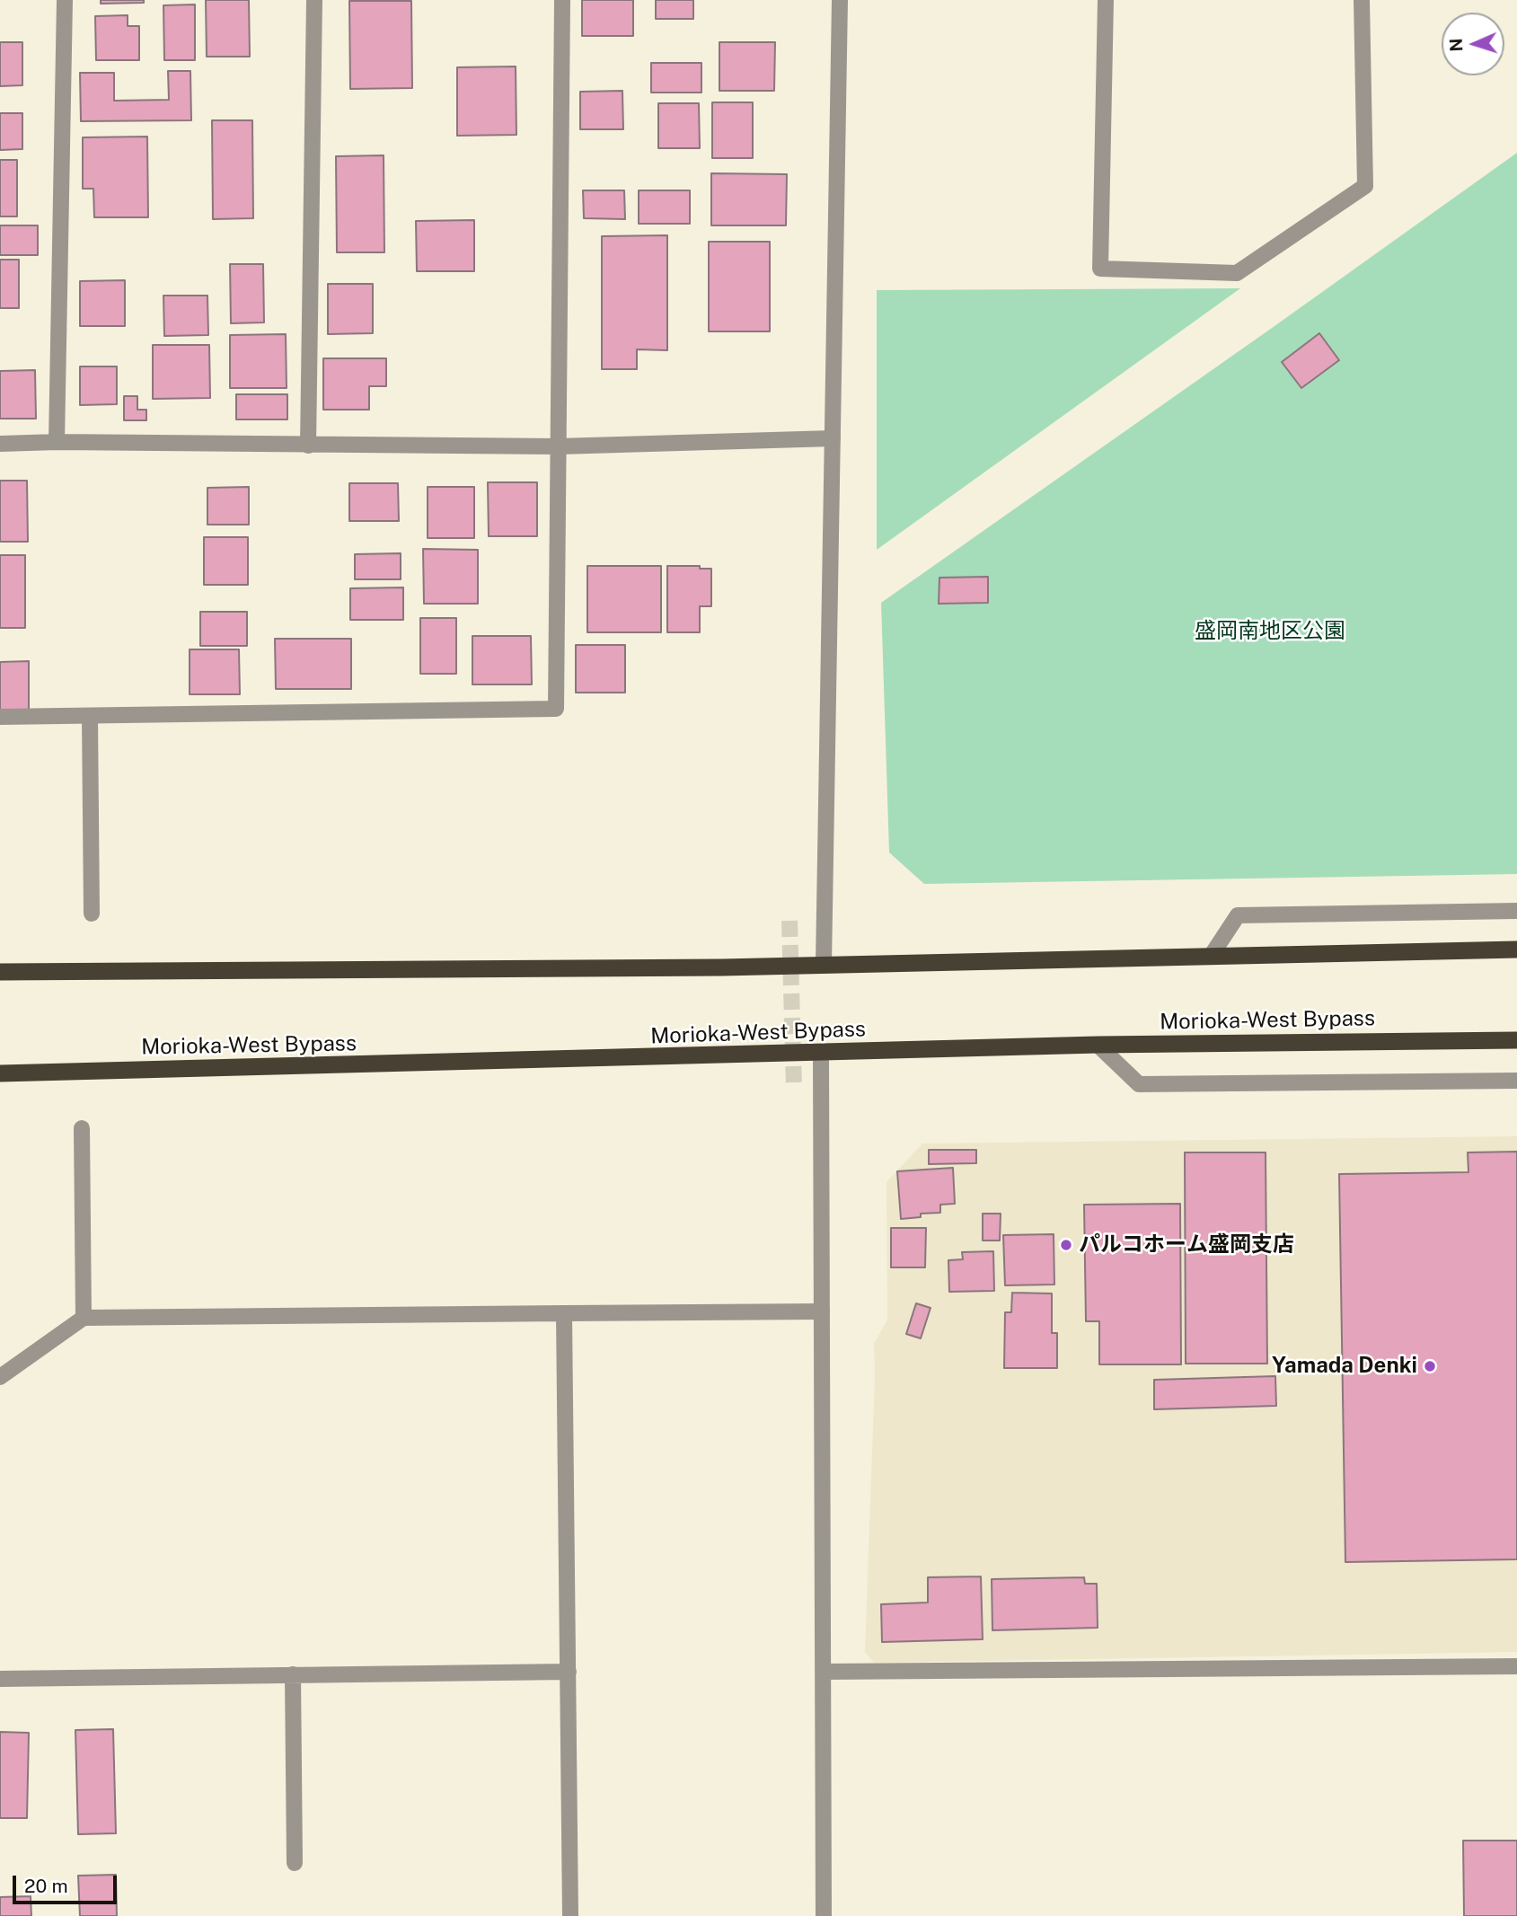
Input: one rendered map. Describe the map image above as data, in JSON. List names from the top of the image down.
{
  "streets": {
    "highway": ["Morioka-West Bypass"]
  },
  "parks": ["盛岡南地区公園"],
  "places": ["パルコホーム盛岡支店", "Yamada Denki"],
  "scale_bar": "20 m",
  "north": "left"
}
